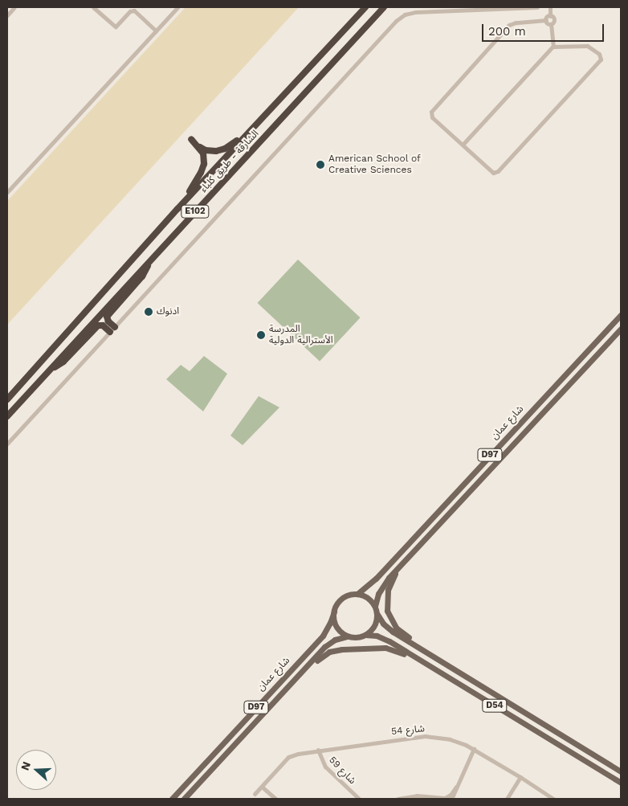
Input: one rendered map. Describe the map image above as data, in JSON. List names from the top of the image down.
{
  "streets": {
    "highway": ["الشارقة - طريق كلباء", "E102"],
    "main road": ["شارع عمان", "D97", "D54"],
    "street": ["شارع 54", "شارع 59"]
  },
  "crossings": [
    ["شارع عمان", "D54"],
    ["شارع 54", "شارع 59"]
  ],
  "places": ["American School of Creative Sciences", "ادنوك", "المدرسة الأسترالية الدولية"],
  "scale_bar": "200 m",
  "north": "left"
}
